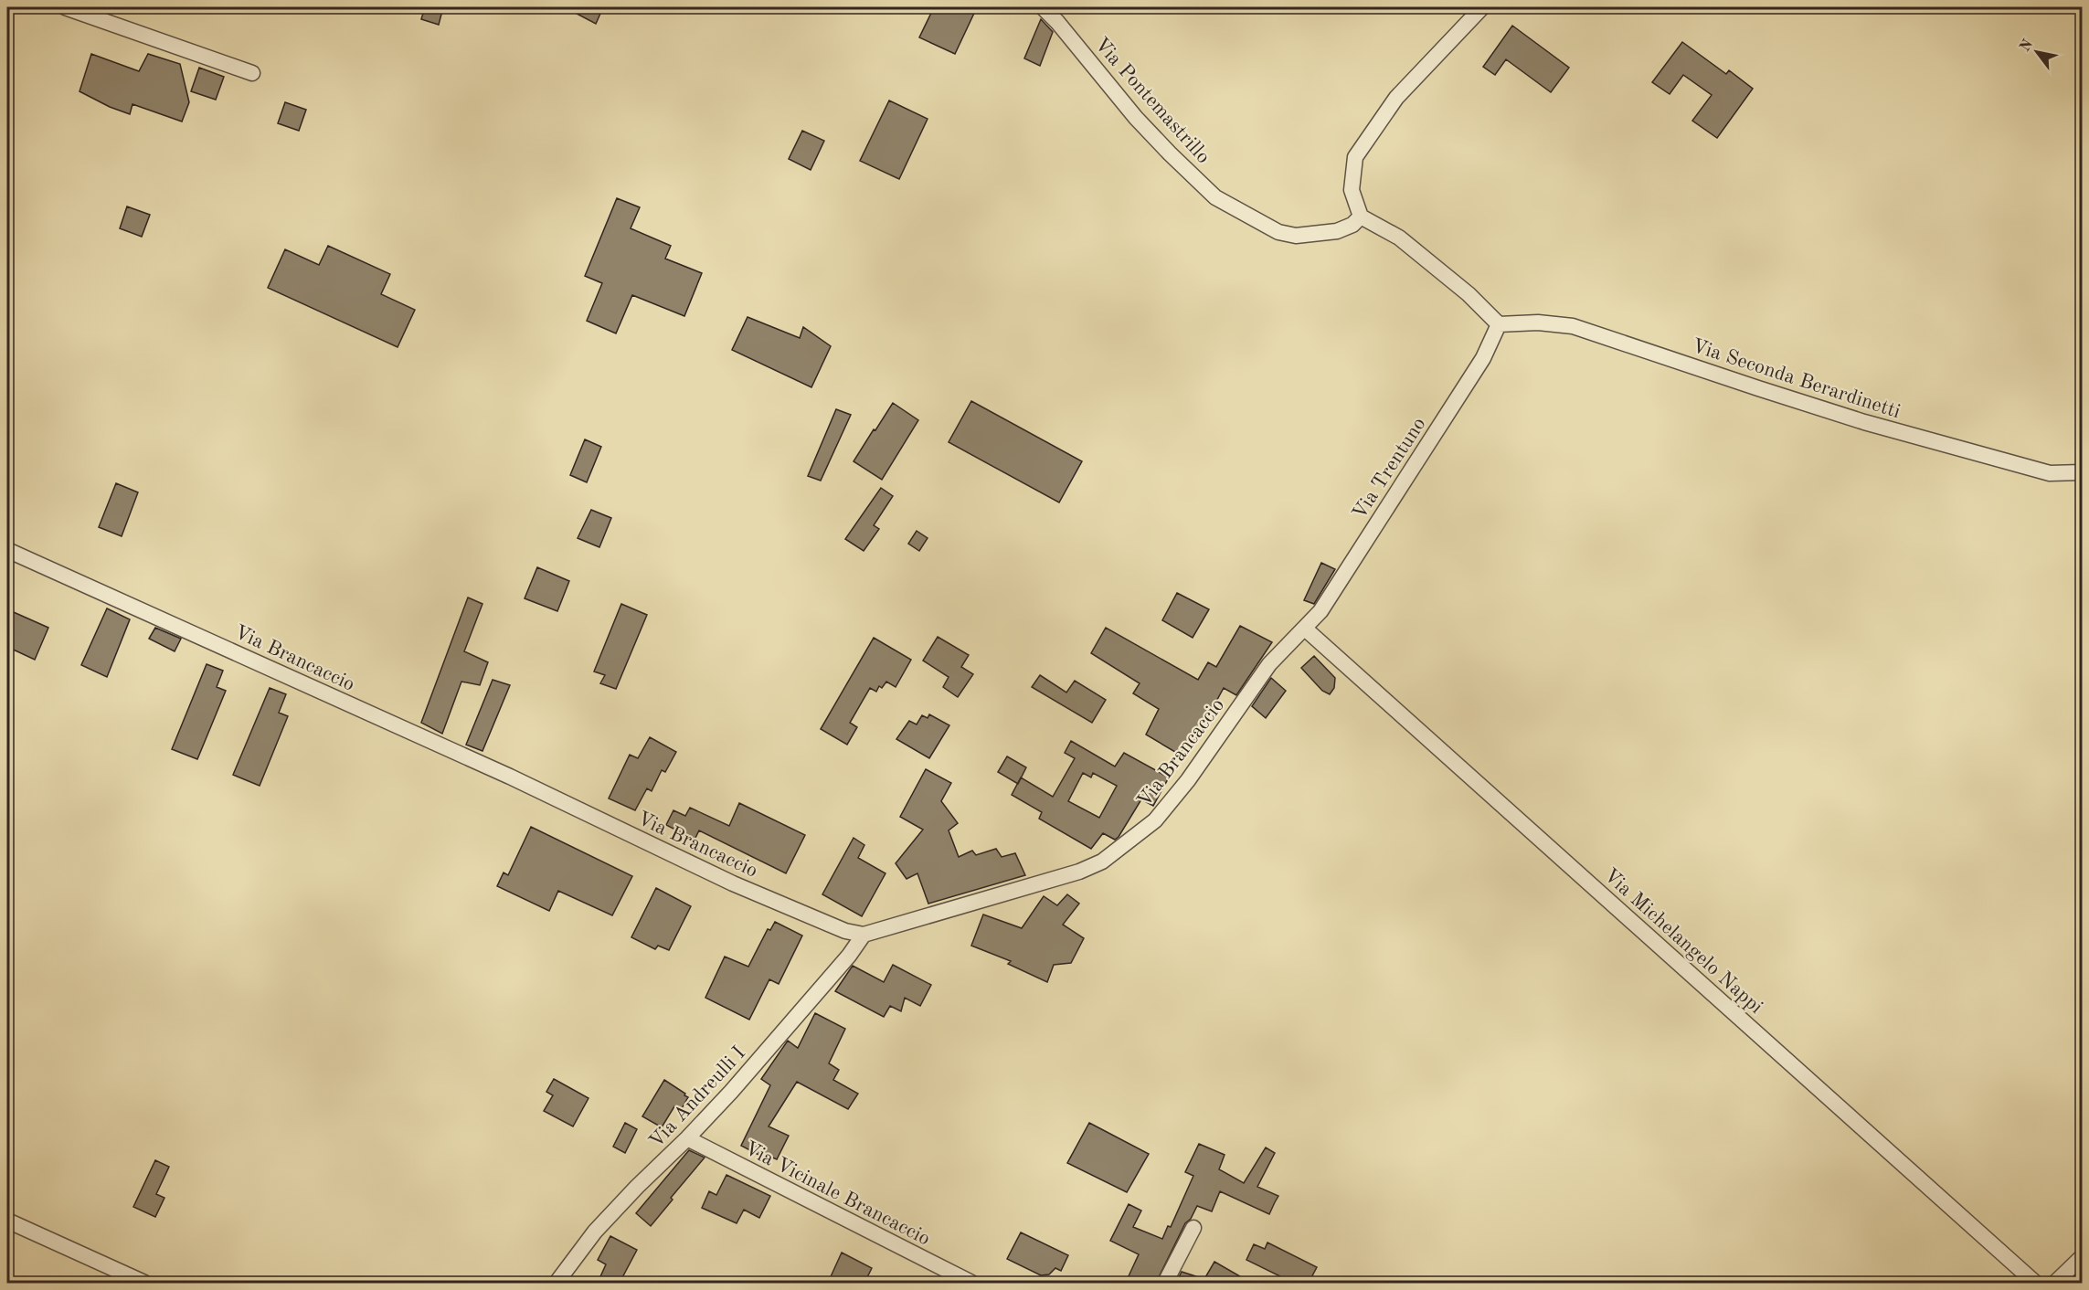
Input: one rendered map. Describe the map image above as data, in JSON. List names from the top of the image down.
{
  "streets": {
    "street": [
      "Via Pontemastrillo",
      "Via Seconda Berardinetti",
      "Via Trentuno",
      "Via Brancaccio",
      "Via Michelangelo Nappi",
      "Via Andreulli I",
      "Via Vicinale Brancaccio"
    ]
  },
  "crossings": [
    ["Via Seconda Berardinetti", "Via Trentuno"],
    ["Via Trentuno", "Via Brancaccio"],
    ["Via Trentuno", "Via Michelangelo Nappi"],
    ["Via Brancaccio", "Via Michelangelo Nappi"],
    ["Via Brancaccio", "Via Andreulli I"],
    ["Via Andreulli I", "Via Vicinale Brancaccio"]
  ],
  "north": "top left"
}
